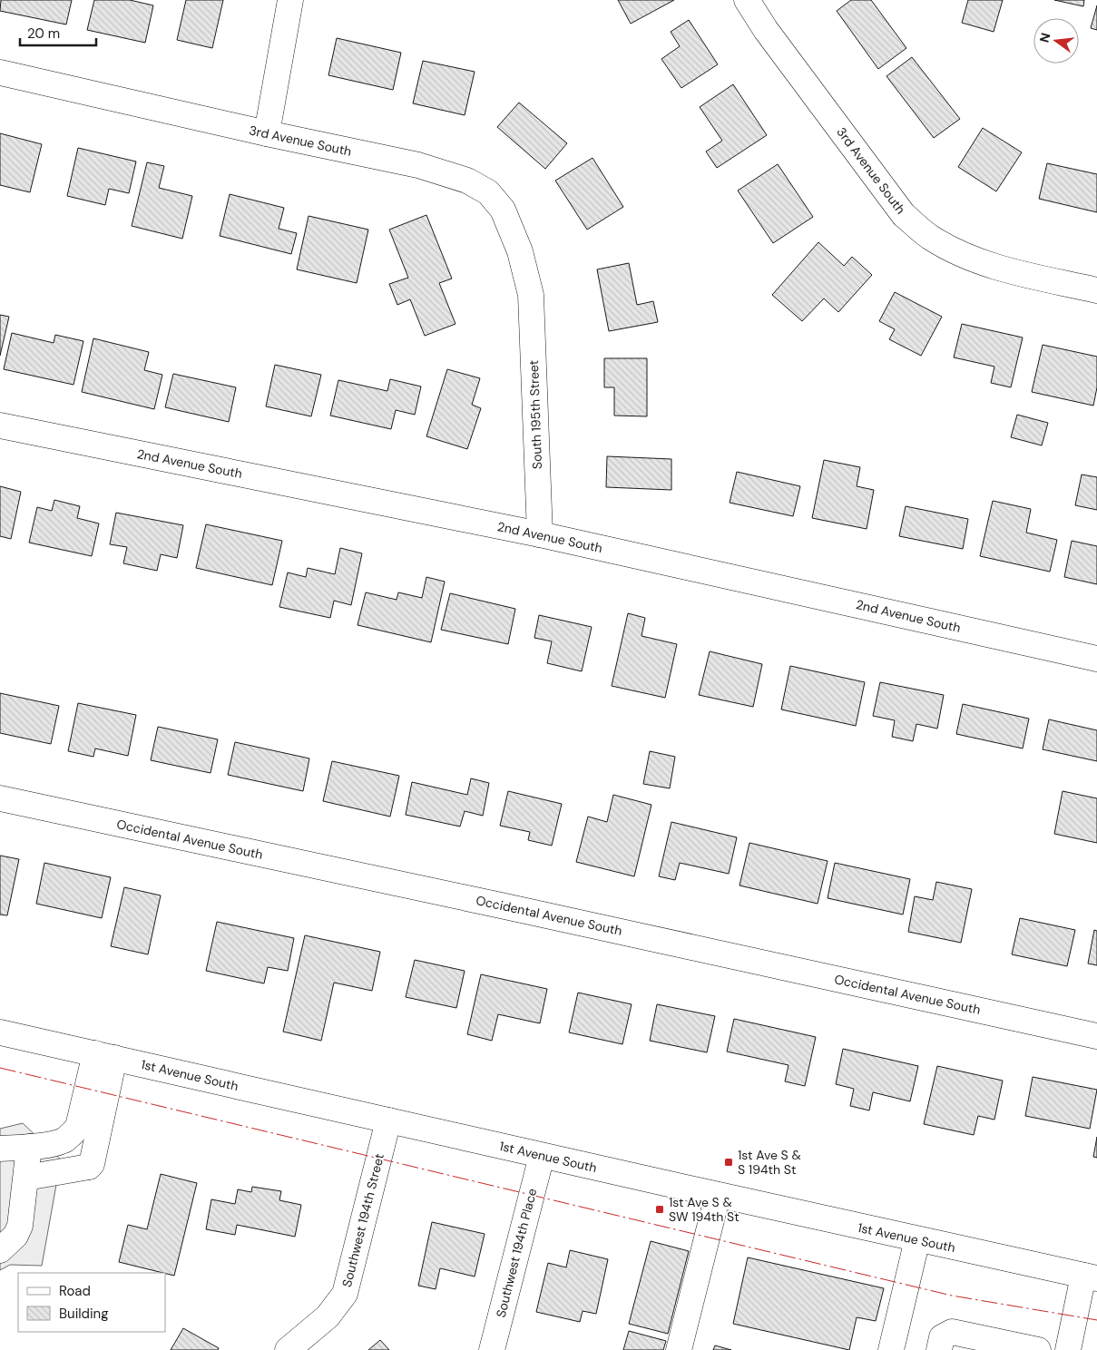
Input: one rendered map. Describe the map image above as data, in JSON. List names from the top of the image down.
{
  "streets": {
    "street": [
      "3rd Avenue South",
      "South 195th Street",
      "2nd Avenue South",
      "Occidental Avenue South",
      "1st Avenue South",
      "Southwest 194th Street",
      "Southwest 194th Place"
    ]
  },
  "crossings": [
    ["3rd Avenue South", "South 195th Street"],
    ["South 195th Street", "2nd Avenue South"],
    ["1st Avenue South", "Southwest 194th Street"],
    ["1st Avenue South", "Southwest 194th Place"]
  ],
  "places": {
    "transit": ["1st Ave S & S 194th St", "1st Ave S & SW 194th St"]
  },
  "legend": ["Road", "Building"],
  "scale_bar": "20 m",
  "north": "left"
}
